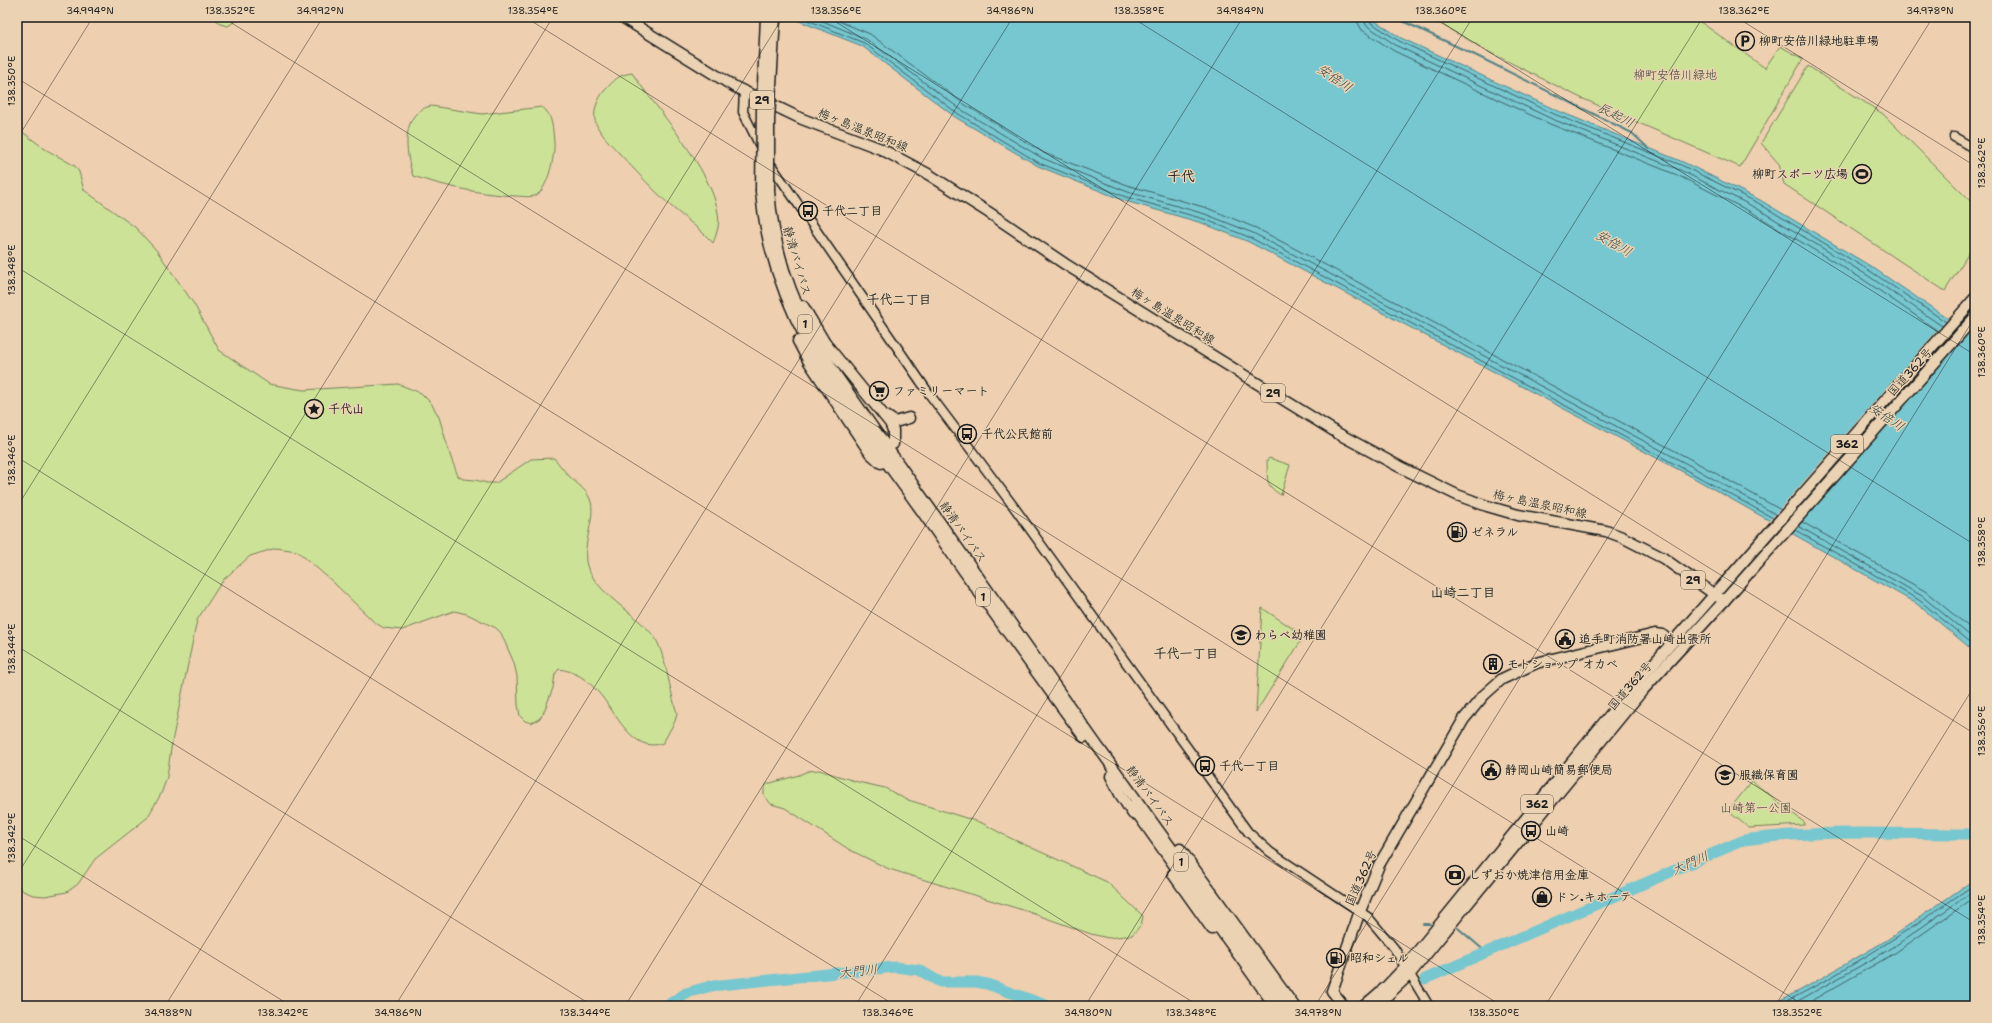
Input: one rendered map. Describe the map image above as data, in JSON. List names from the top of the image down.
{
  "streets": {
    "main road": [
      "29",
      "梅ヶ島温泉昭和線",
      "静清バイパス",
      "1",
      "国道362号",
      "362"
    ]
  },
  "crossings": [
    ["梅ヶ島温泉昭和線", "国道362号"],
    ["静清バイパス", "1"]
  ],
  "districts": [
    "千代",
    "千代二丁目",
    "山崎二丁目",
    "千代一丁目"
  ],
  "water": ["安倍川", "辰起川", "大門川"],
  "parks": ["柳町安倍川緑地", "山崎第一公園"],
  "places": {
    "parking": ["柳町安倍川緑地駐車場"],
    "sports": ["柳町スポーツ広場"],
    "bus stop": [
      "千代二丁目",
      "千代公民館前",
      "千代一丁目",
      "山崎"
    ],
    "supermarket": ["ファミリーマート"],
    "place": ["千代山"],
    "fuel station": ["ゼネラル", "昭和シェル"],
    "school or university": ["わらべ幼稚園", "服織保育園"],
    "public building": ["追手町消防署山崎出張所", "静岡山崎簡易郵便局"],
    "building": ["モトショップ オカベ"],
    "bank": ["しずおか焼津信用金庫"],
    "shop": ["ドン.キホーテ"]
  },
  "coordinates": [
    "34.994°N",
    "138.352°E",
    "34.992°N",
    "138.354°E",
    "138.356°E",
    "34.986°N",
    "138.358°E",
    "34.984°N",
    "138.360°E",
    "138.362°E",
    "34.978°N",
    "138.350°E",
    "138.348°E",
    "138.346°E",
    "138.344°E",
    "138.342°E",
    "34.988°N",
    "34.980°N"
  ]
}
